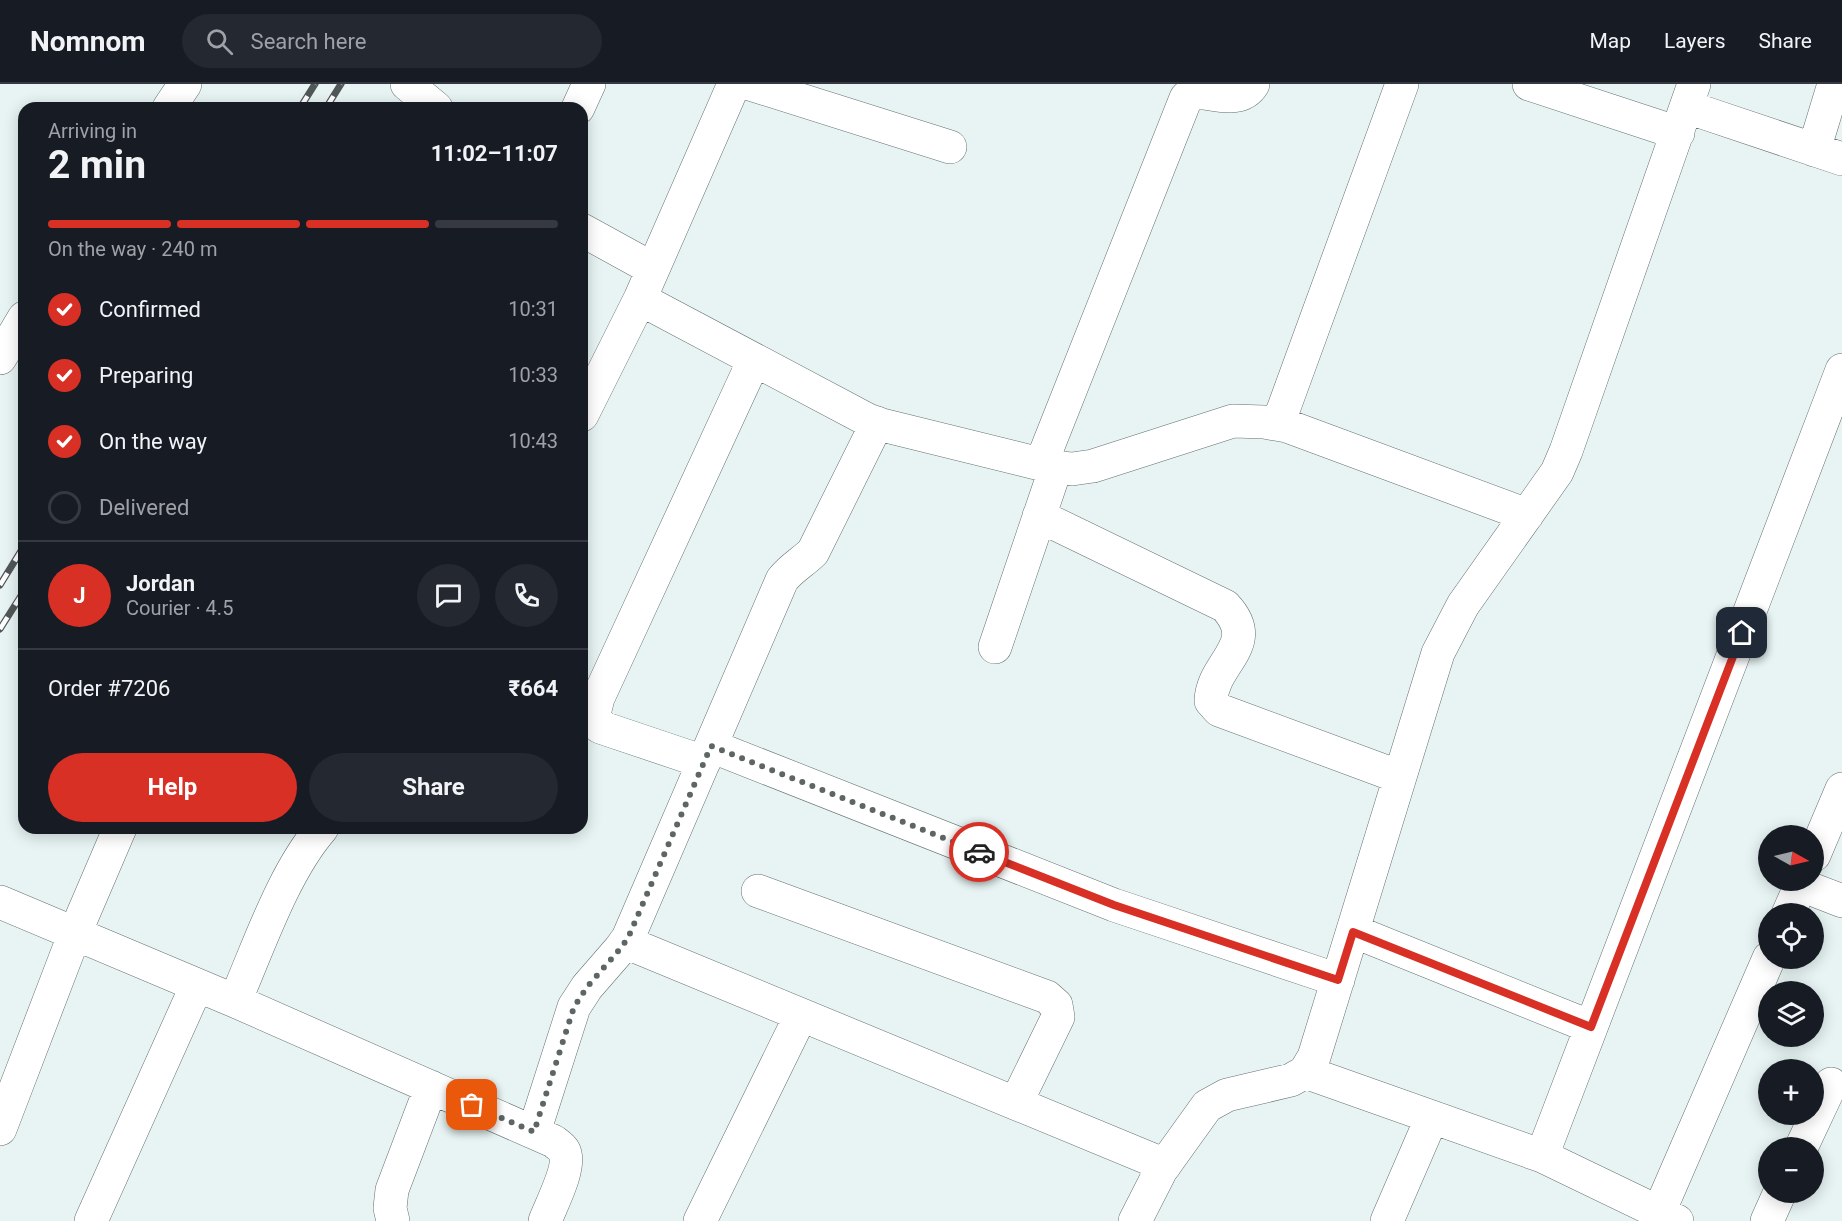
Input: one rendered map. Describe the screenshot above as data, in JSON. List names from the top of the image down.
{
  "north": "right",
  "page": {
    "header": "Nomnom",
    "search": "Search here",
    "nav": ["Map", "Layers", "Share"],
    "heading": ["2 min", "Arriving in", "11:02–11:07"],
    "panel": [
      "Jordan",
      "Courier · 4.5",
      "Order #7206",
      "₹664"
    ],
    "bar": "On the way · 240 m",
    "list": [
      ["Confirmed", "10:31"],
      ["Preparing", "10:33"],
      ["On the way", "10:43"],
      "Delivered"
    ],
    "round": "J",
    "buttons": ["Help", "Share"],
    "map_buttons": ["+", "−"]
  }
}
